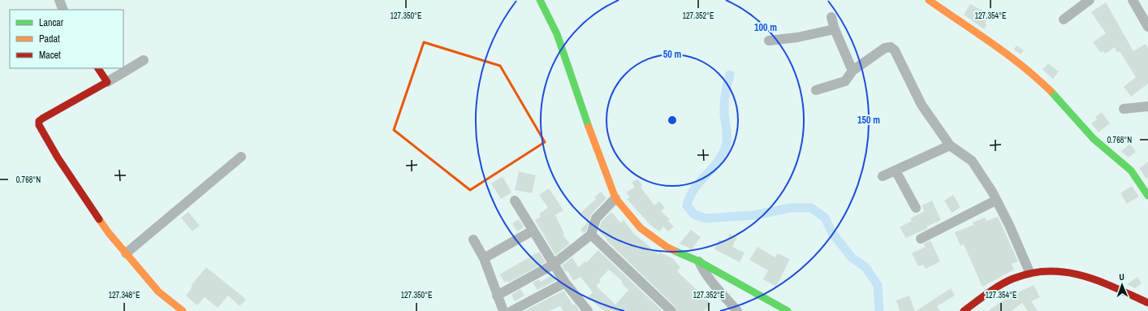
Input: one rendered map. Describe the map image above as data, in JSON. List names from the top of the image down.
{
  "legend": ["Lancar", "Padat", "Macet"],
  "north": "top",
  "coordinates": [
    "127.350°E",
    "127.352°E",
    "127.354°E",
    "0.768°N",
    "127.348°E"
  ],
  "rings": ["100 m", "50 m", "150 m"]
}
